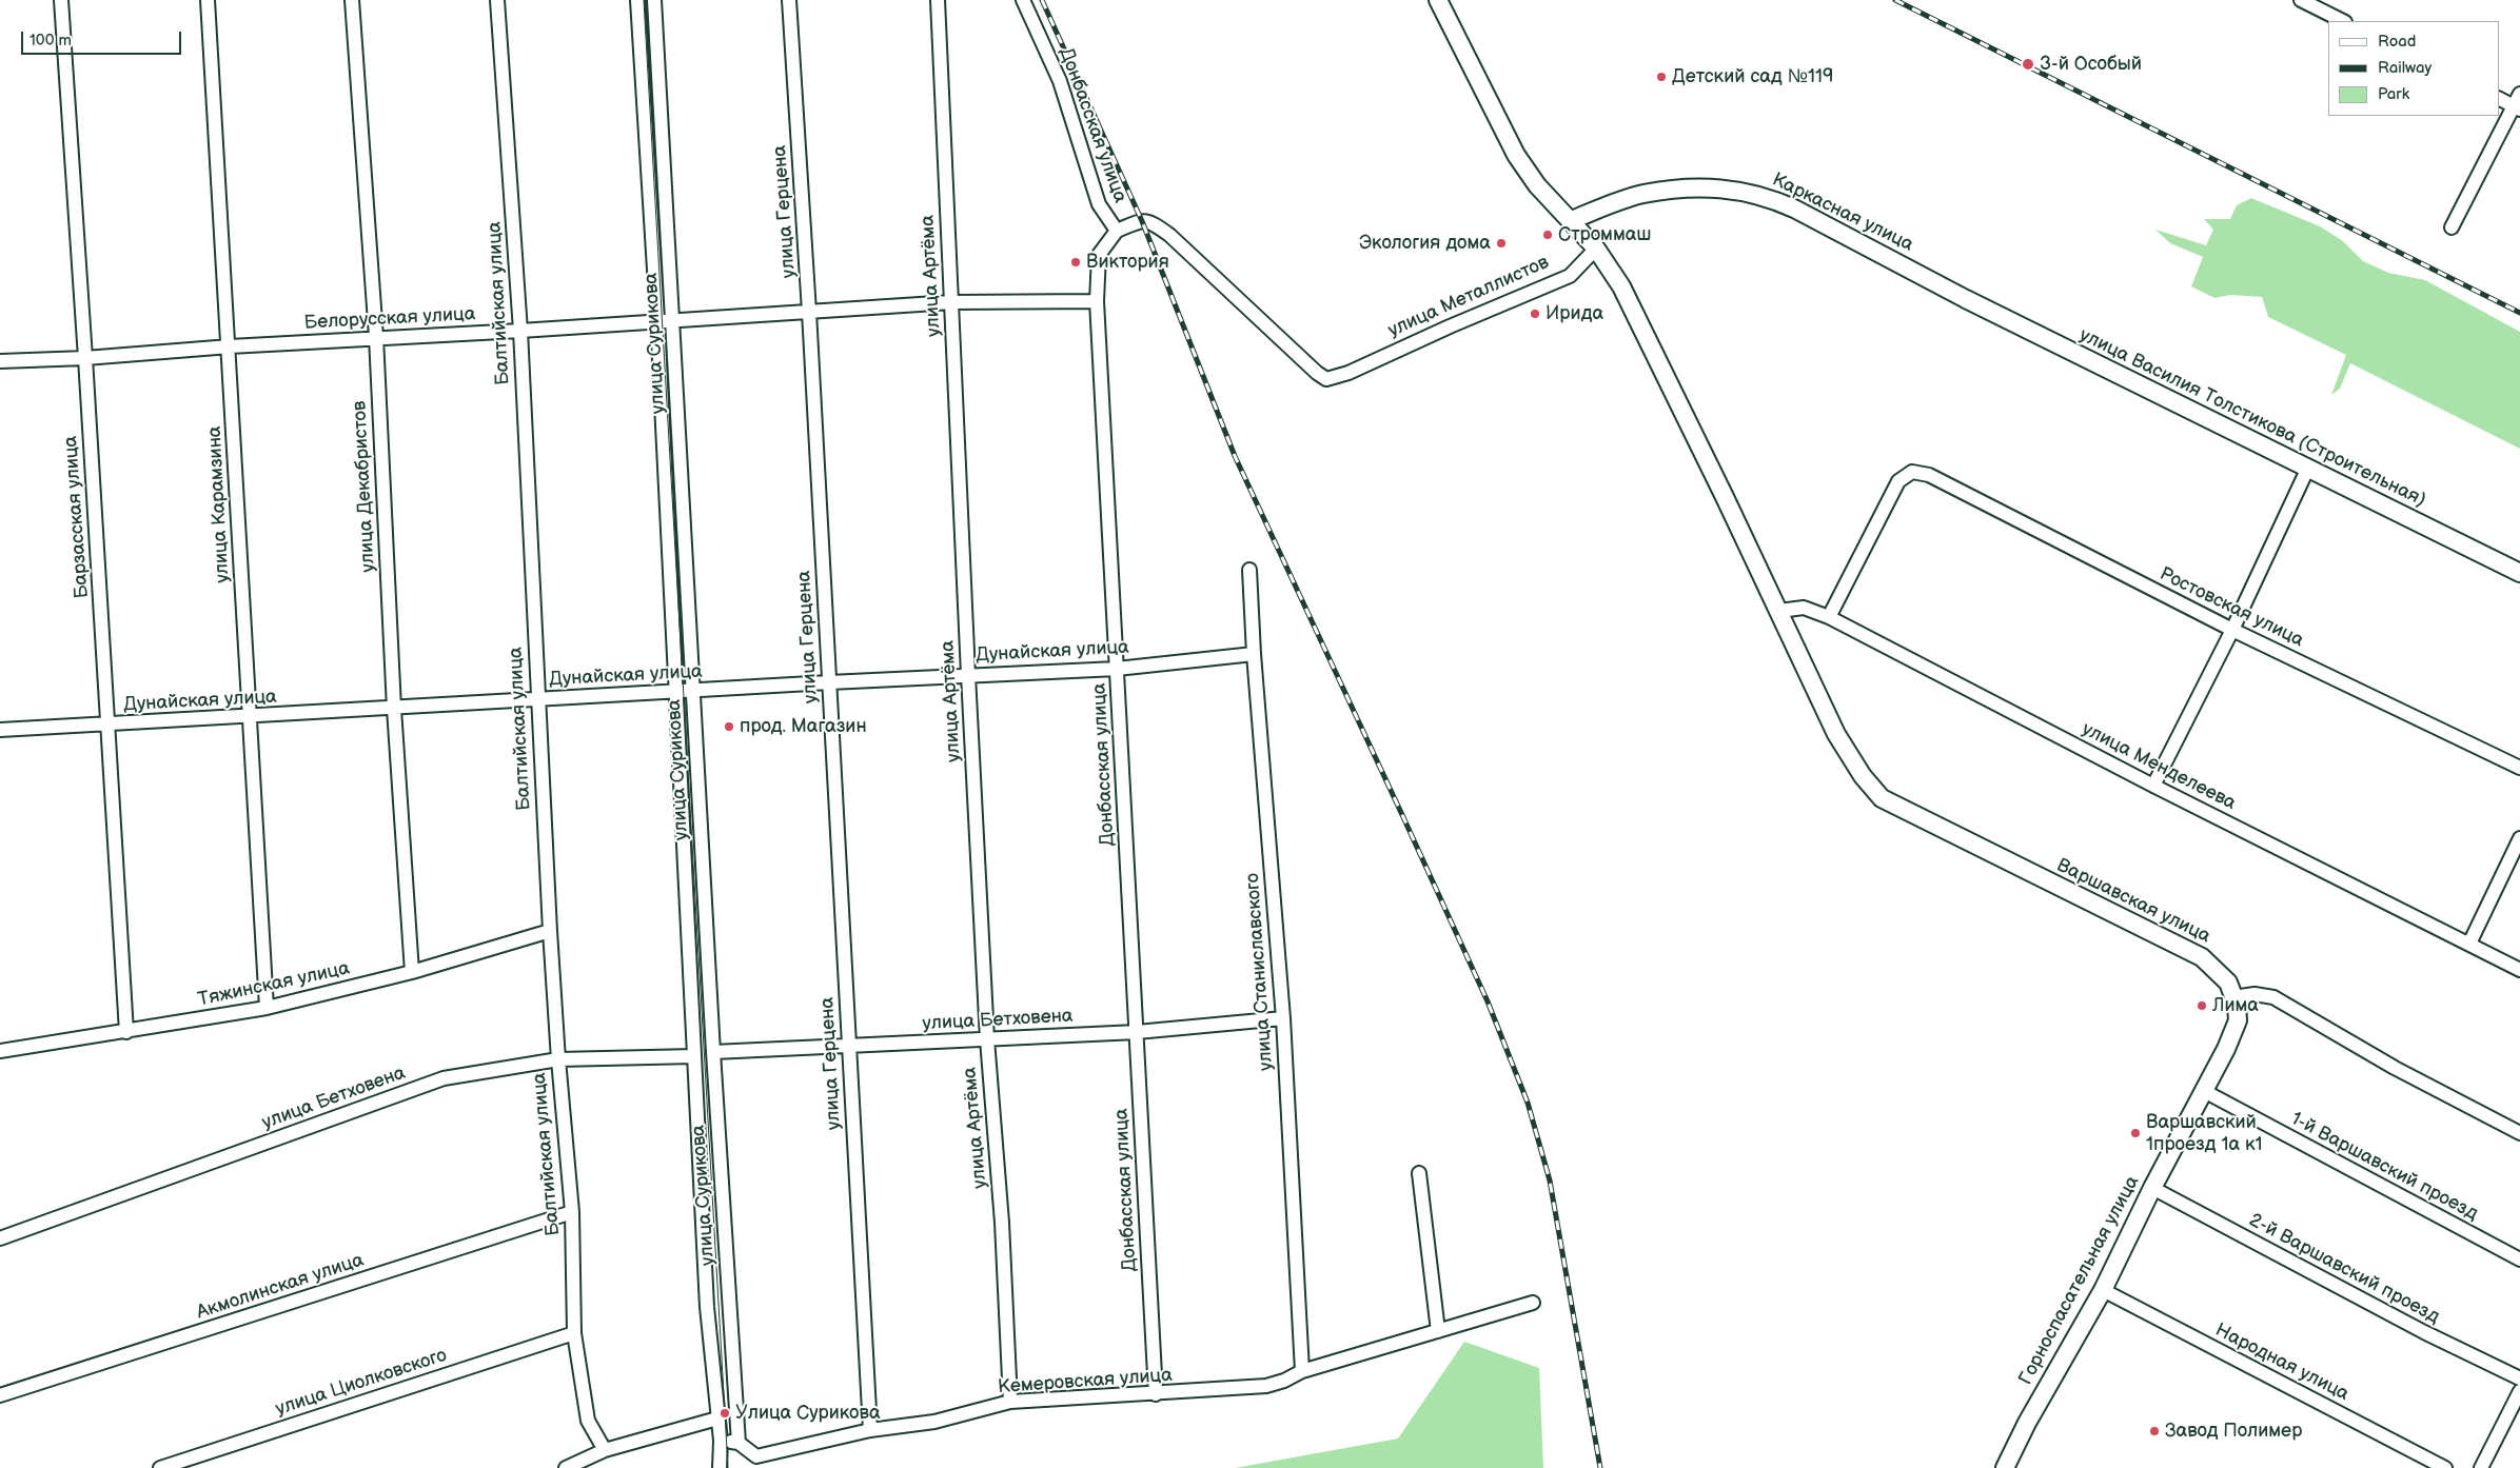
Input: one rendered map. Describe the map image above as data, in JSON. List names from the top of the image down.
{
  "streets": {
    "main road": [
      "Каркасная улица",
      "улица Василия Толстикова (Строительная)",
      "Варшавская улица",
      "Горноспасательная улица"
    ],
    "street": [
      "Донбасская улица",
      "улица Герцена",
      "улица Артёма",
      "улица Металлистов",
      "Балтийская улица",
      "Белорусская улица",
      "улица Сурикова",
      "улица Декабристов",
      "улица Карамзина",
      "Барзасская улица",
      "Ростовская улица",
      "Дунайская улица",
      "улица Менделеева",
      "улица Станиславского",
      "Тяжинская улица",
      "улица Бетховена",
      "1-й Варшавский проезд",
      "2-й Варшавский проезд",
      "Акмолинская улица",
      "Народная улица",
      "Кемеровская улица",
      "улица Циолковского"
    ]
  },
  "crossings": [
    ["Донбасская улица", "улица Металлистов"],
    ["Донбасская улица", "Белорусская улица"],
    ["Донбасская улица", "Дунайская улица"],
    ["Донбасская улица", "улица Бетховена"],
    ["Донбасская улица", "Кемеровская улица"],
    ["улица Герцена", "Белорусская улица"],
    ["улица Герцена", "Дунайская улица"],
    ["улица Герцена", "улица Бетховена"],
    ["улица Герцена", "Кемеровская улица"],
    ["Каркасная улица", "улица Василия Толстикова (Строительная)"],
    ["улица Артёма", "Белорусская улица"],
    ["улица Артёма", "Дунайская улица"],
    ["улица Артёма", "улица Бетховена"],
    ["улица Артёма", "Кемеровская улица"],
    ["Балтийская улица", "Белорусская улица"],
    ["Балтийская улица", "Дунайская улица"],
    ["Балтийская улица", "Тяжинская улица"],
    ["Балтийская улица", "улица Бетховена"],
    ["Балтийская улица", "Акмолинская улица"],
    ["Балтийская улица", "улица Циолковского"],
    ["Белорусская улица", "улица Сурикова"],
    ["Белорусская улица", "улица Декабристов"],
    ["Белорусская улица", "улица Карамзина"],
    ["Белорусская улица", "Барзасская улица"],
    ["улица Сурикова", "Дунайская улица"],
    ["улица Сурикова", "улица Бетховена"],
    ["улица Сурикова", "Кемеровская улица"],
    ["улица Декабристов", "Дунайская улица"],
    ["улица Декабристов", "Тяжинская улица"],
    ["улица Карамзина", "Дунайская улица"],
    ["улица Карамзина", "Тяжинская улица"],
    ["Барзасская улица", "Дунайская улица"],
    ["Барзасская улица", "Тяжинская улица"],
    ["Ростовская улица", "улица Менделеева"],
    ["Дунайская улица", "улица Станиславского"],
    ["улица Менделеева", "Варшавская улица"],
    ["Варшавская улица", "Горноспасательная улица"],
    ["улица Станиславского", "улица Бетховена"],
    ["улица Станиславского", "Кемеровская улица"],
    ["1-й Варшавский проезд", "Горноспасательная улица"],
    ["2-й Варшавский проезд", "Горноспасательная улица"],
    ["Горноспасательная улица", "Народная улица"]
  ],
  "places": [
    "3-й Особый",
    "Детский сад №119",
    "Строммаш",
    "Экология дома",
    "Виктория",
    "Ирида",
    "прод. Магазин",
    "Лима",
    "Варшавский 1проезд 1а к1",
    "Улица Сурикова",
    "Завод Полимер"
  ],
  "legend": ["Road", "Railway", "Park"],
  "scale_bar": "100 m"
}
